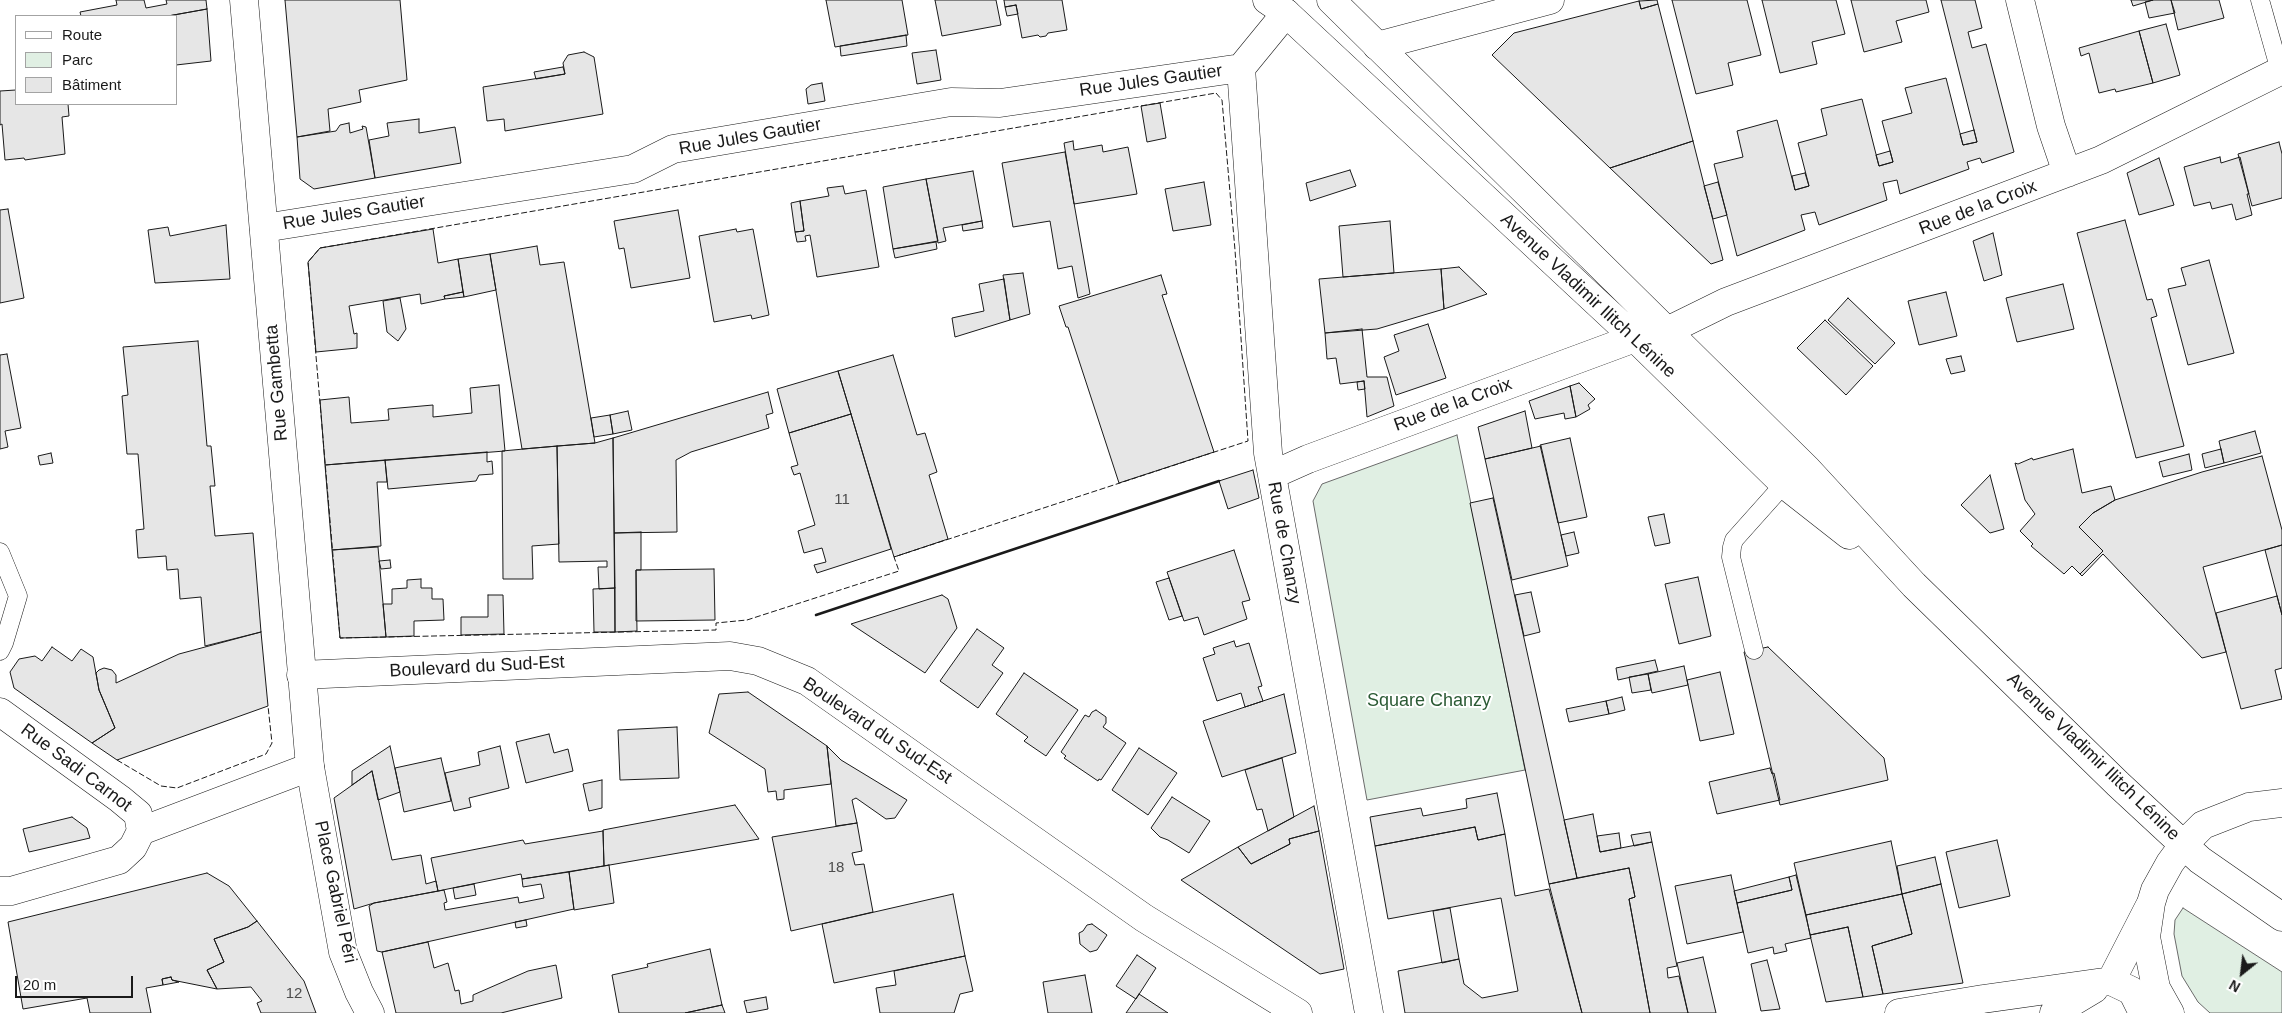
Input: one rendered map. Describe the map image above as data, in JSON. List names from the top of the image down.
{
  "streets": {
    "street": [
      "Rue Jules Gautier",
      "Rue de la Croix",
      "Avenue Vladimir Ilitch Lénine",
      "Rue Gambetta",
      "Rue de Chanzy",
      "Boulevard du Sud-Est",
      "Rue Sadi Carnot",
      "Place Gabriel Péri"
    ]
  },
  "crossings": [
    ["Rue Jules Gautier", "Rue Gambetta"],
    ["Rue Jules Gautier", "Rue de Chanzy"],
    ["Rue de la Croix", "Avenue Vladimir Ilitch Lénine"],
    ["Rue de la Croix", "Rue de Chanzy"],
    ["Rue Gambetta", "Boulevard du Sud-Est"],
    ["Rue Gambetta", "Place Gabriel Péri"]
  ],
  "parks": ["Square Chanzy"],
  "house_numbers": ["11", "18", "12"],
  "legend": ["Route", "Parc", "Bâtiment"],
  "scale_bar": "20 m",
  "north": "bottom left"
}
